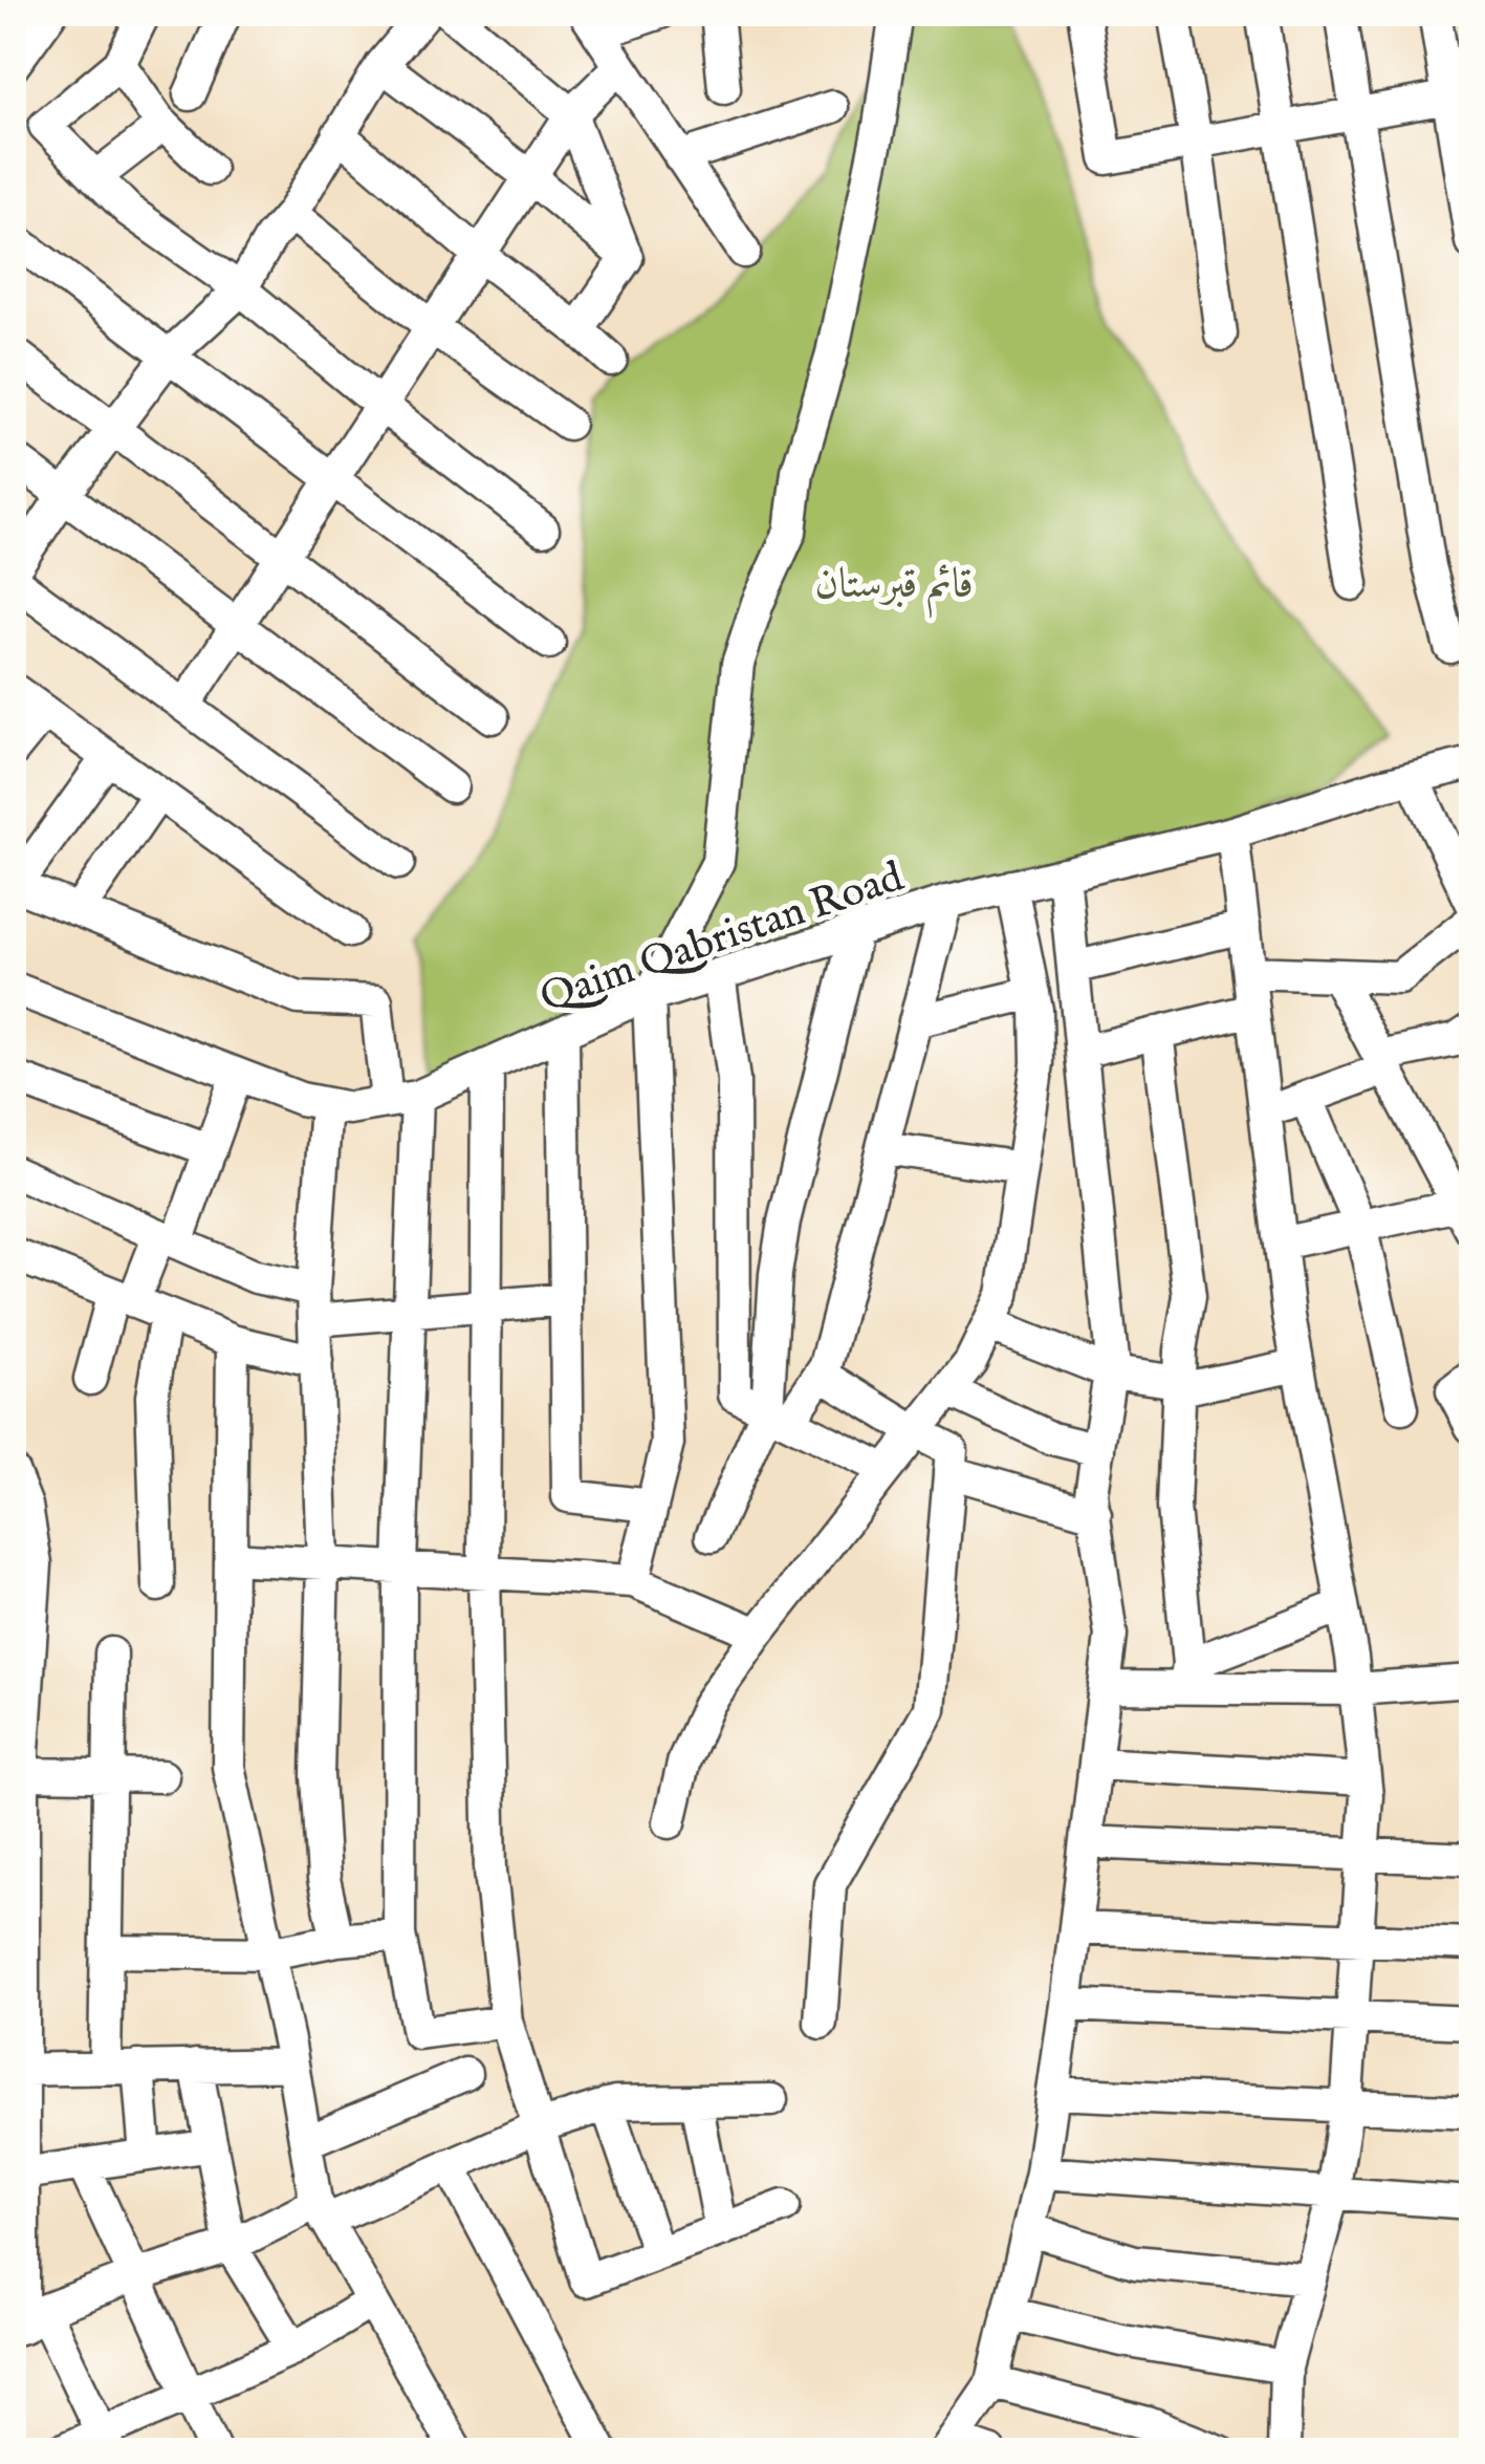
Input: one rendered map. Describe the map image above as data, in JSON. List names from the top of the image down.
{
  "streets": {
    "street": ["Qaim Qabristan Road"]
  },
  "parks": ["قائم قبرستان"]
}
